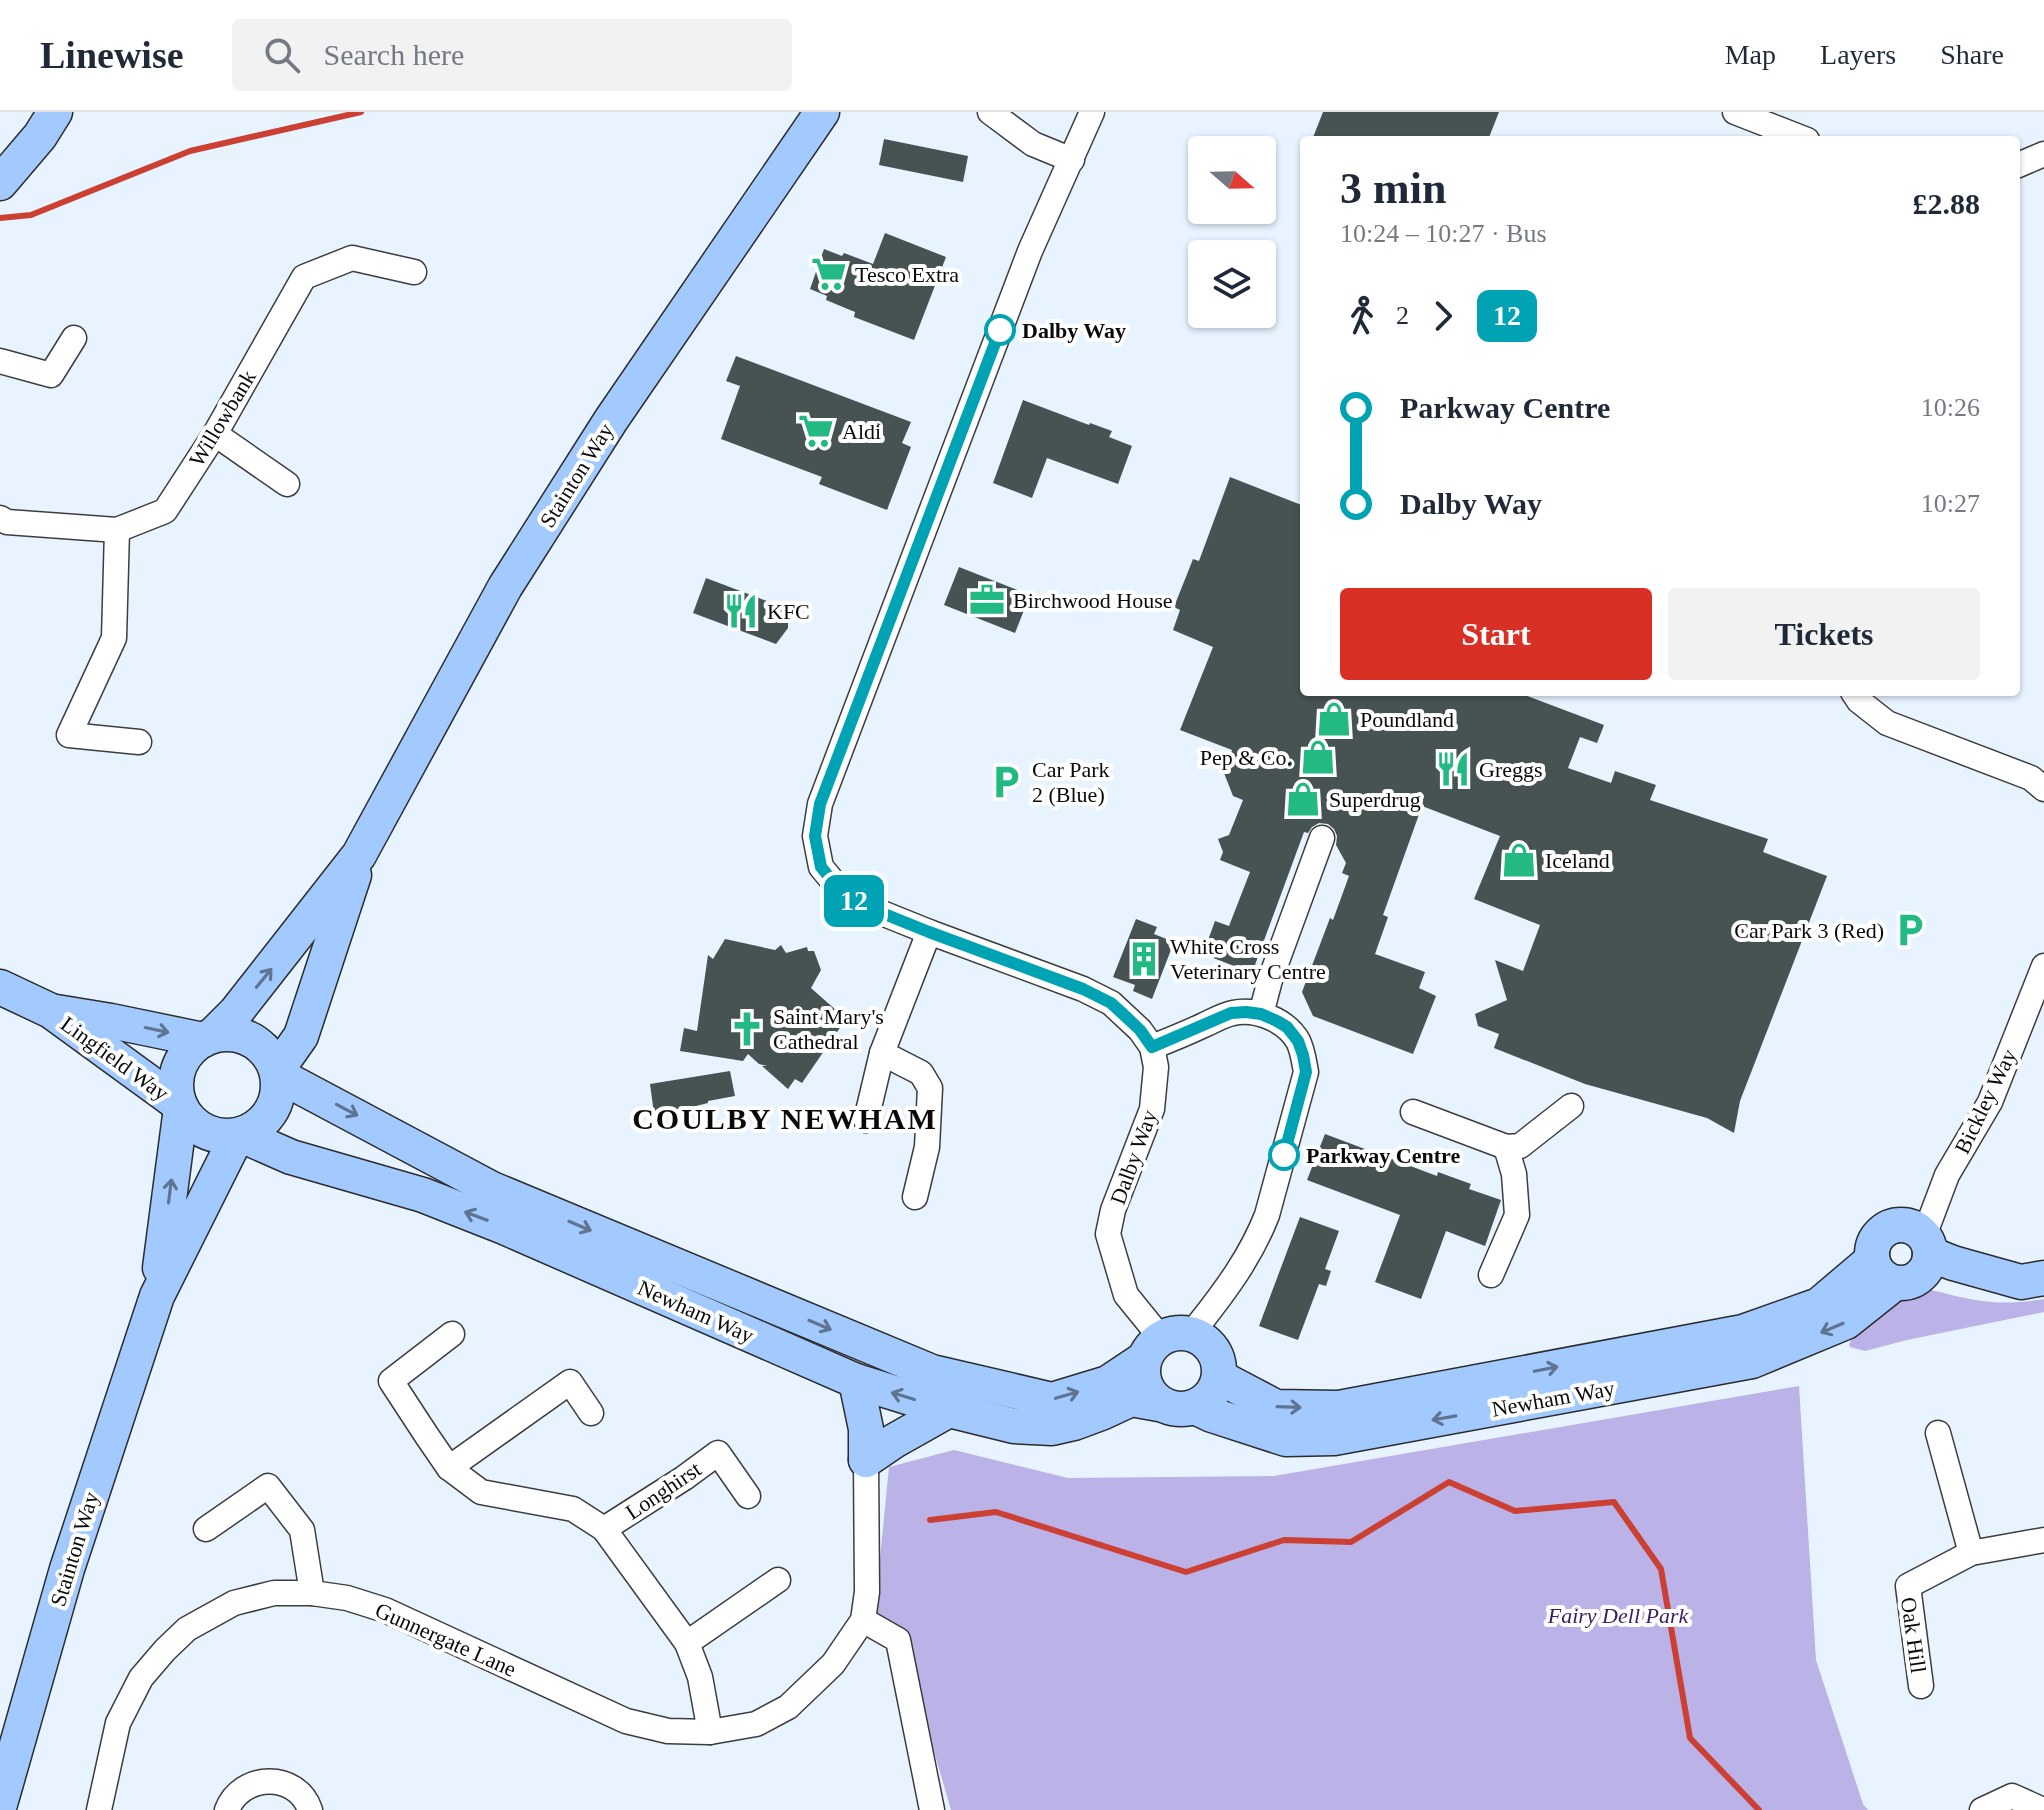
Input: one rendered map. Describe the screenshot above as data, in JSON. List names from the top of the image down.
{
  "streets": {
    "street": [
      "Willowbank",
      "Stainton Way",
      "Lingfield Way",
      "Bickley Way",
      "Dalby Way",
      "Newham Way",
      "Longhirst",
      "Oak Hill",
      "Gunnergate Lane"
    ]
  },
  "crossings": [
    ["Stainton Way", "Lingfield Way"],
    ["Stainton Way", "Newham Way"],
    ["Lingfield Way", "Newham Way"],
    ["Bickley Way", "Newham Way"],
    ["Dalby Way", "Newham Way"],
    ["Longhirst", "Gunnergate Lane"]
  ],
  "one_way": ["Lingfield Way"],
  "districts": ["COULBY NEWHAM"],
  "parks": ["Fairy Dell Park"],
  "places": {
    "supermarket": ["Tesco Extra", "Aldi"],
    "other": ["Dalby Way", "Parkway Centre"],
    "office": ["Birchwood House"],
    "restaurant": ["KFC", "Greggs"],
    "shop": [
      "Poundland",
      "Pep & Co.",
      "Superdrug",
      "Iceland"
    ],
    "parking": ["Car Park 2 (Blue)", "Car Park 3 (Red)"],
    "building": ["White Cross Veterinary Centre"],
    "church": ["Saint Mary's Cathedral"]
  },
  "lines": ["bus line 12"],
  "north": "right",
  "page": {
    "header": "Linewise",
    "search": "Search here",
    "nav": ["Map", "Layers", "Share"],
    "on_map": "12",
    "heading": ["3 min", "10:24 – 10:27 · Bus", "£2.88"],
    "legs": ["2", "12"],
    "list": [
      {
        "name": "Parkway Centre",
        "value": "10:26"
      },
      {
        "name": "Dalby Way",
        "value": "10:27"
      }
    ],
    "buttons": ["Start", "Tickets"]
  }
}
